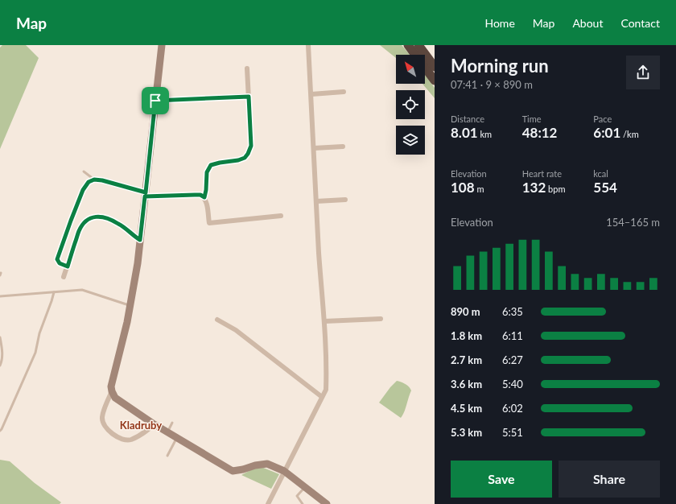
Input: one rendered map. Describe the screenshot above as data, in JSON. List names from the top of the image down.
{
  "districts": ["Kladruby"],
  "north": "top left",
  "page": {
    "header": "Map",
    "nav": [
      "Home",
      "Map",
      "About",
      "Contact"
    ],
    "heading": ["Morning run", "07:41 · 9 × 890 m"],
    "stats": [
      ["Distance", "8.01 km"],
      ["Time", "48:12"],
      ["Pace", "6:01 /km"],
      ["Elevation", "108 m"],
      ["Heart rate", "132 bpm"],
      ["kcal", "554"]
    ],
    "chart": ["Elevation", "154–165 m"],
    "list": [
      {
        "name": "890 m",
        "note": "6:35"
      },
      {
        "name": "1.8 km",
        "note": "6:11"
      },
      {
        "name": "2.7 km",
        "note": "6:27"
      },
      {
        "name": "3.6 km",
        "note": "5:40"
      },
      {
        "name": "4.5 km",
        "note": "6:02"
      },
      {
        "name": "5.3 km",
        "note": "5:51"
      }
    ],
    "buttons": ["Save", "Share"]
  }
}
